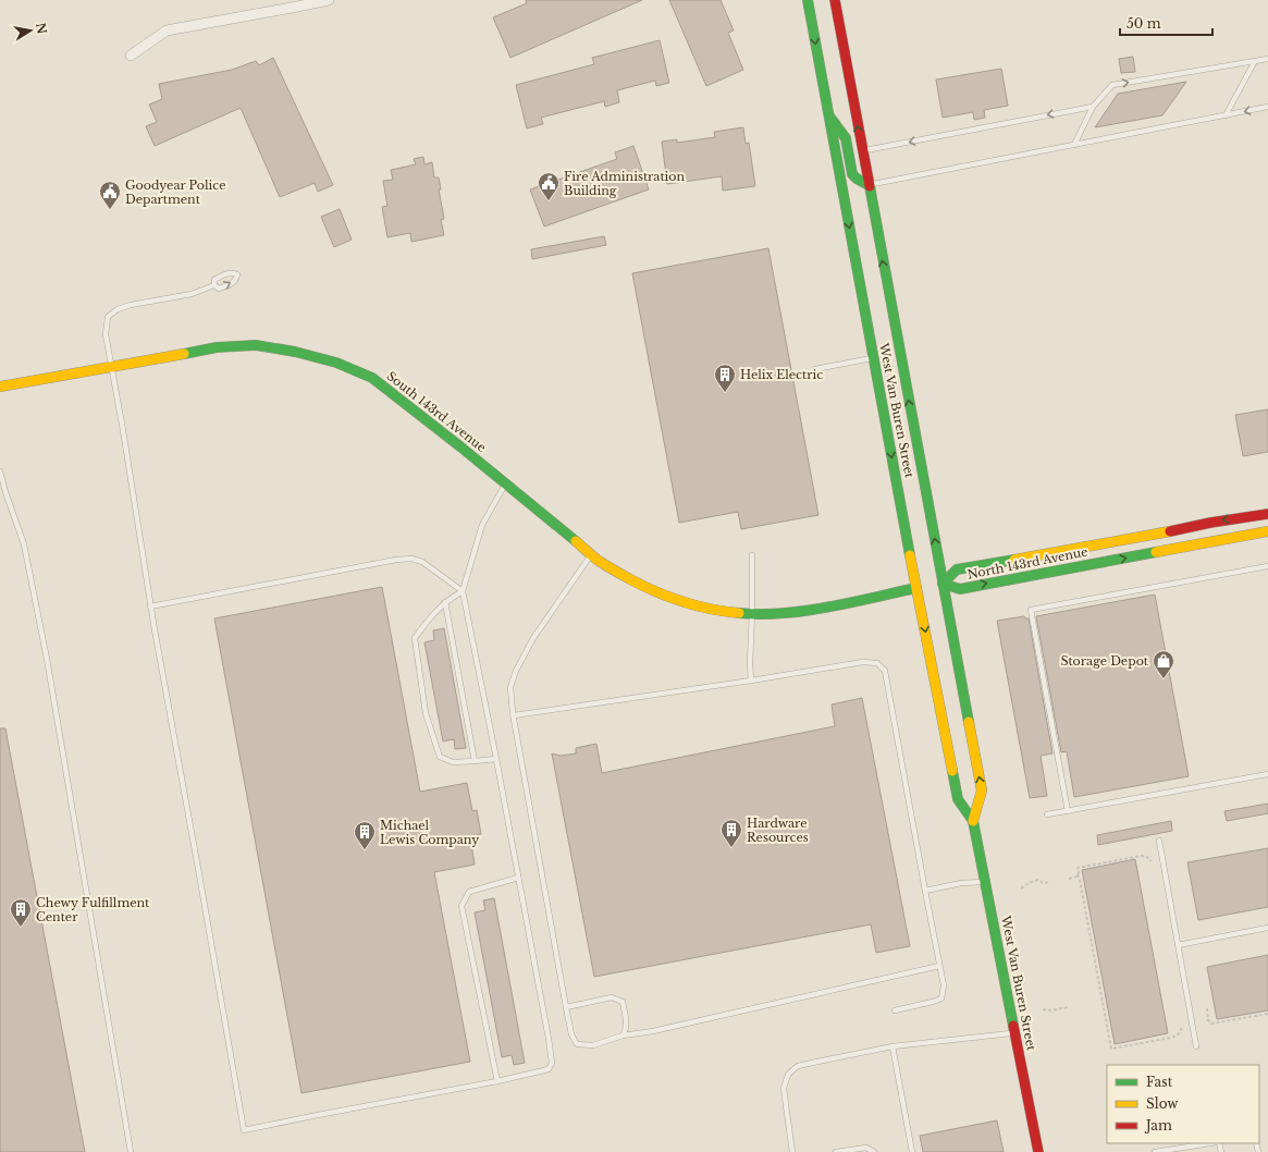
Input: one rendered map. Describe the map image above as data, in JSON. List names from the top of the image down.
{
  "streets": {
    "main road": ["West Van Buren Street", "South 143rd Avenue", "North 143rd Avenue"]
  },
  "crossings": [
    ["West Van Buren Street", "South 143rd Avenue"],
    ["West Van Buren Street", "North 143rd Avenue"],
    ["South 143rd Avenue", "North 143rd Avenue"]
  ],
  "places": {
    "public building": ["Fire Administration Building", "Goodyear Police Department"],
    "building": [
      "Helix Electric",
      "Hardware Resources",
      "Michael Lewis Company",
      "Chewy Fulfillment Center"
    ],
    "shop": ["Storage Depot"]
  },
  "legend": ["Fast", "Slow", "Jam"],
  "scale_bar": "50 m",
  "north": "right"
}
